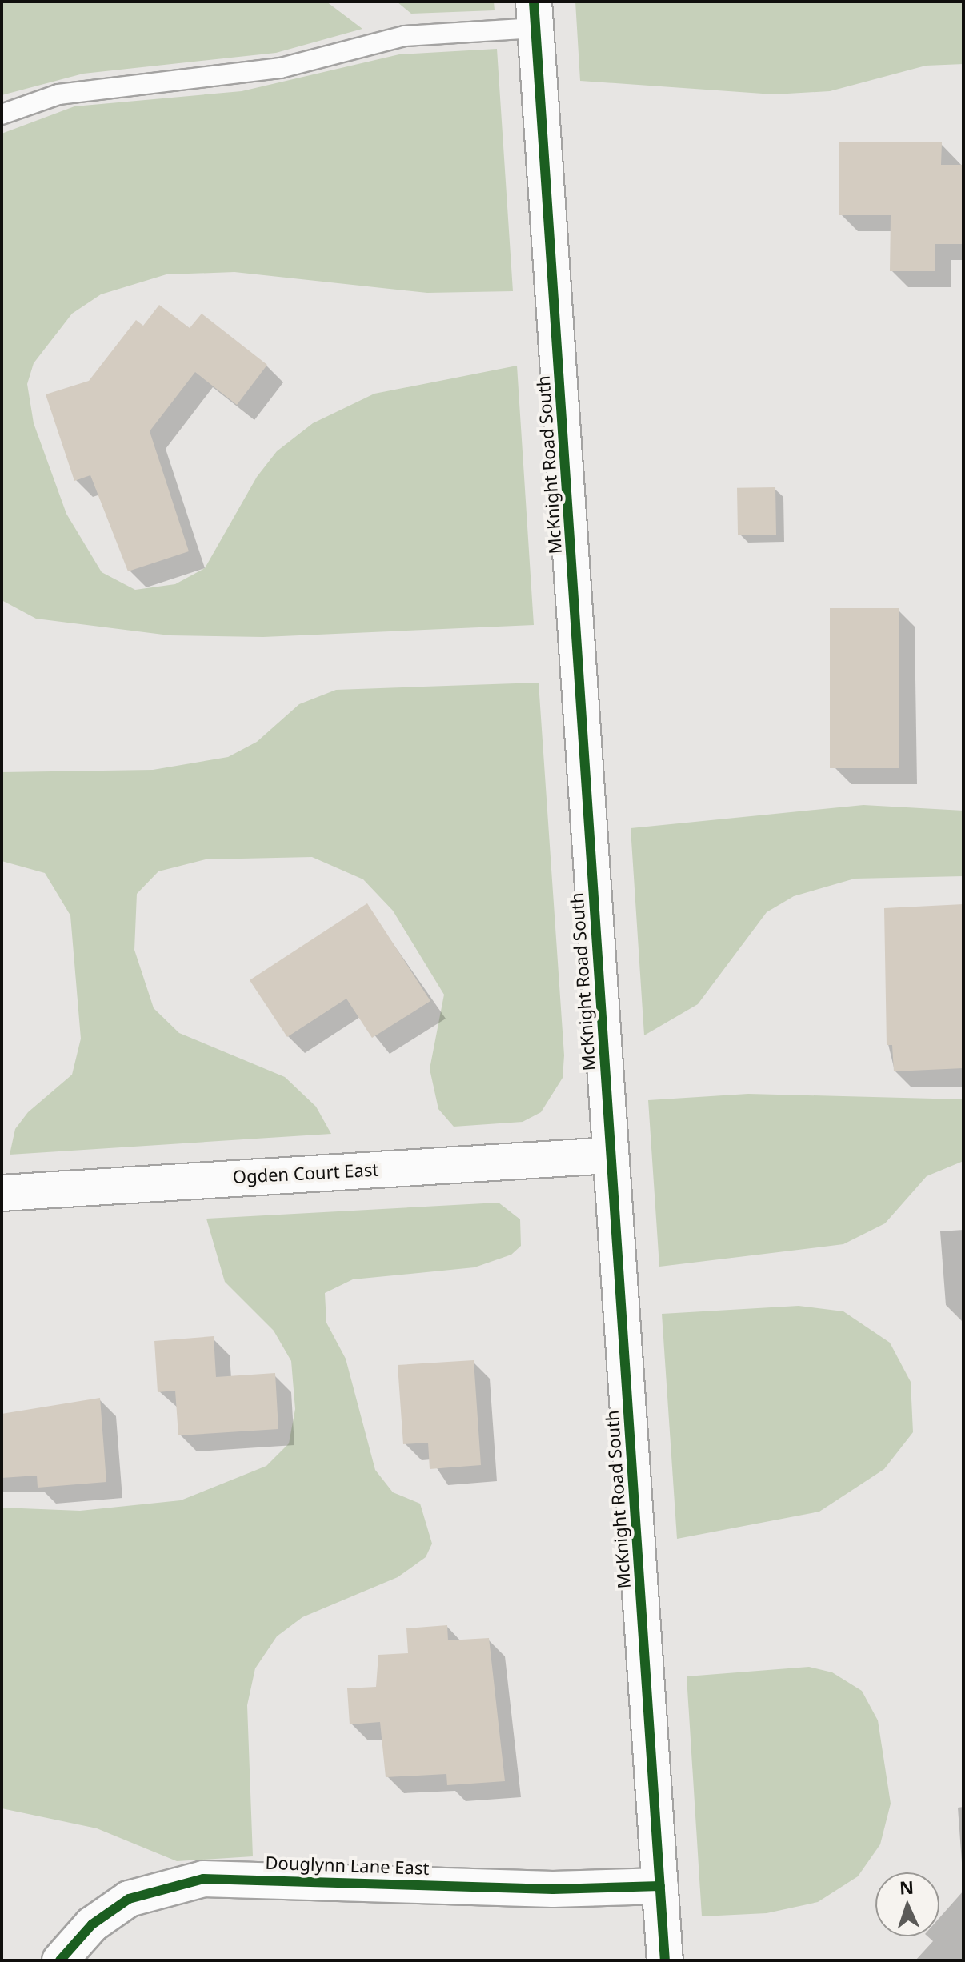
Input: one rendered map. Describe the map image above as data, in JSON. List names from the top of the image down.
{
  "streets": {
    "street": ["McKnight Road South", "Ogden Court East", "Douglynn Lane East"]
  },
  "crossings": [
    ["McKnight Road South", "Ogden Court East"],
    ["McKnight Road South", "Douglynn Lane East"]
  ],
  "north": "top"
}
